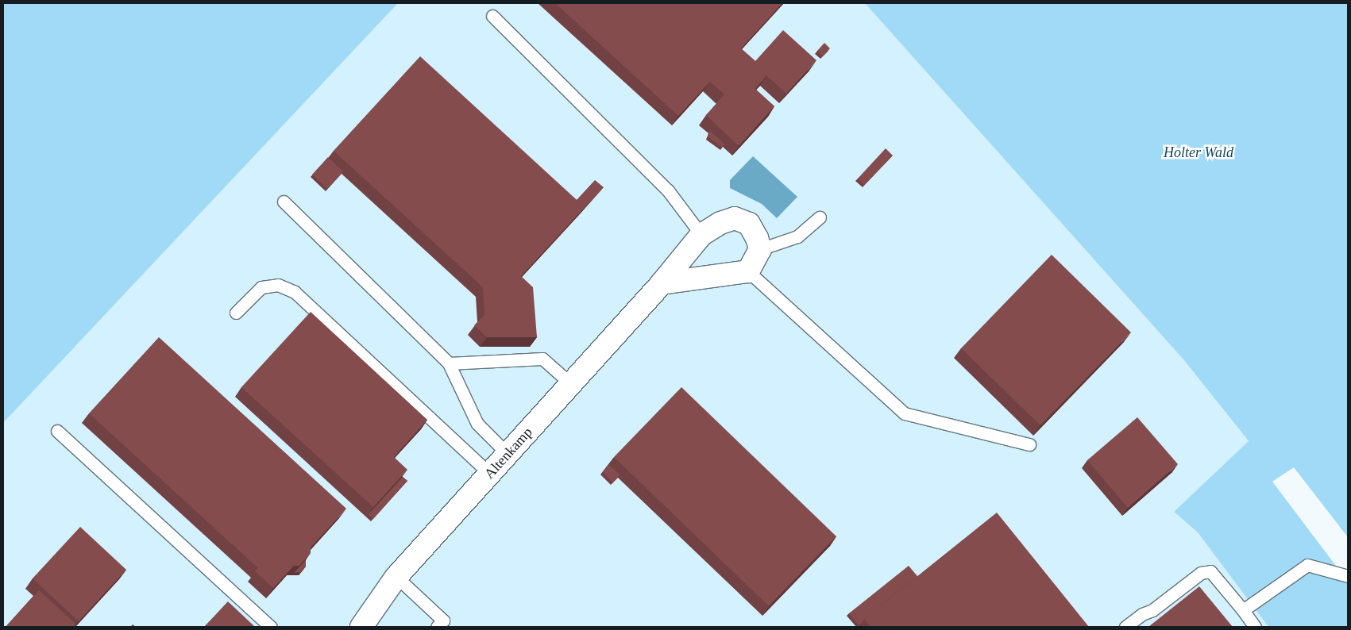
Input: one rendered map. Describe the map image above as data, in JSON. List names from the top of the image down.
{
  "streets": {
    "street": ["Altenkamp"]
  },
  "parks": ["Holter Wald"]
}
